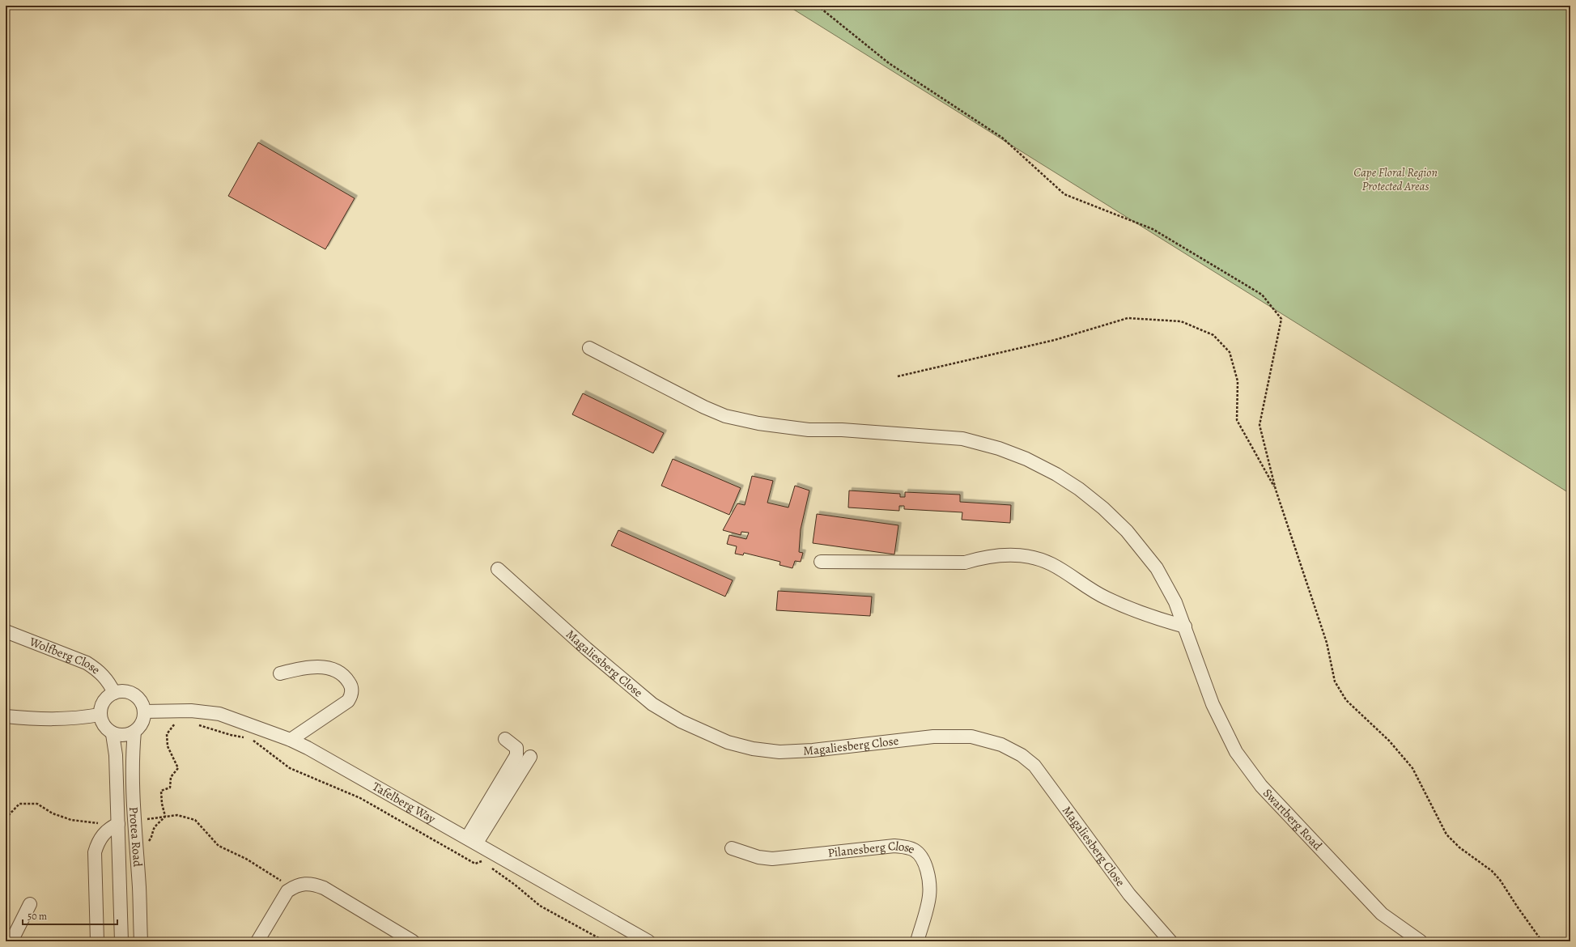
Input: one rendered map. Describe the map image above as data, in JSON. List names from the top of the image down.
{
  "streets": {
    "street": [
      "Wolfberg Close",
      "Magaliesberg Close",
      "Tafelberg Way",
      "Swartberg Road",
      "Protea Road",
      "Pilanesberg Close"
    ]
  },
  "crossings": [
    ["Wolfberg Close", "Tafelberg Way"],
    ["Wolfberg Close", "Protea Road"],
    ["Tafelberg Way", "Protea Road"]
  ],
  "parks": ["Cape Floral Region Protected Areas"],
  "scale_bar": "50 m"
}
